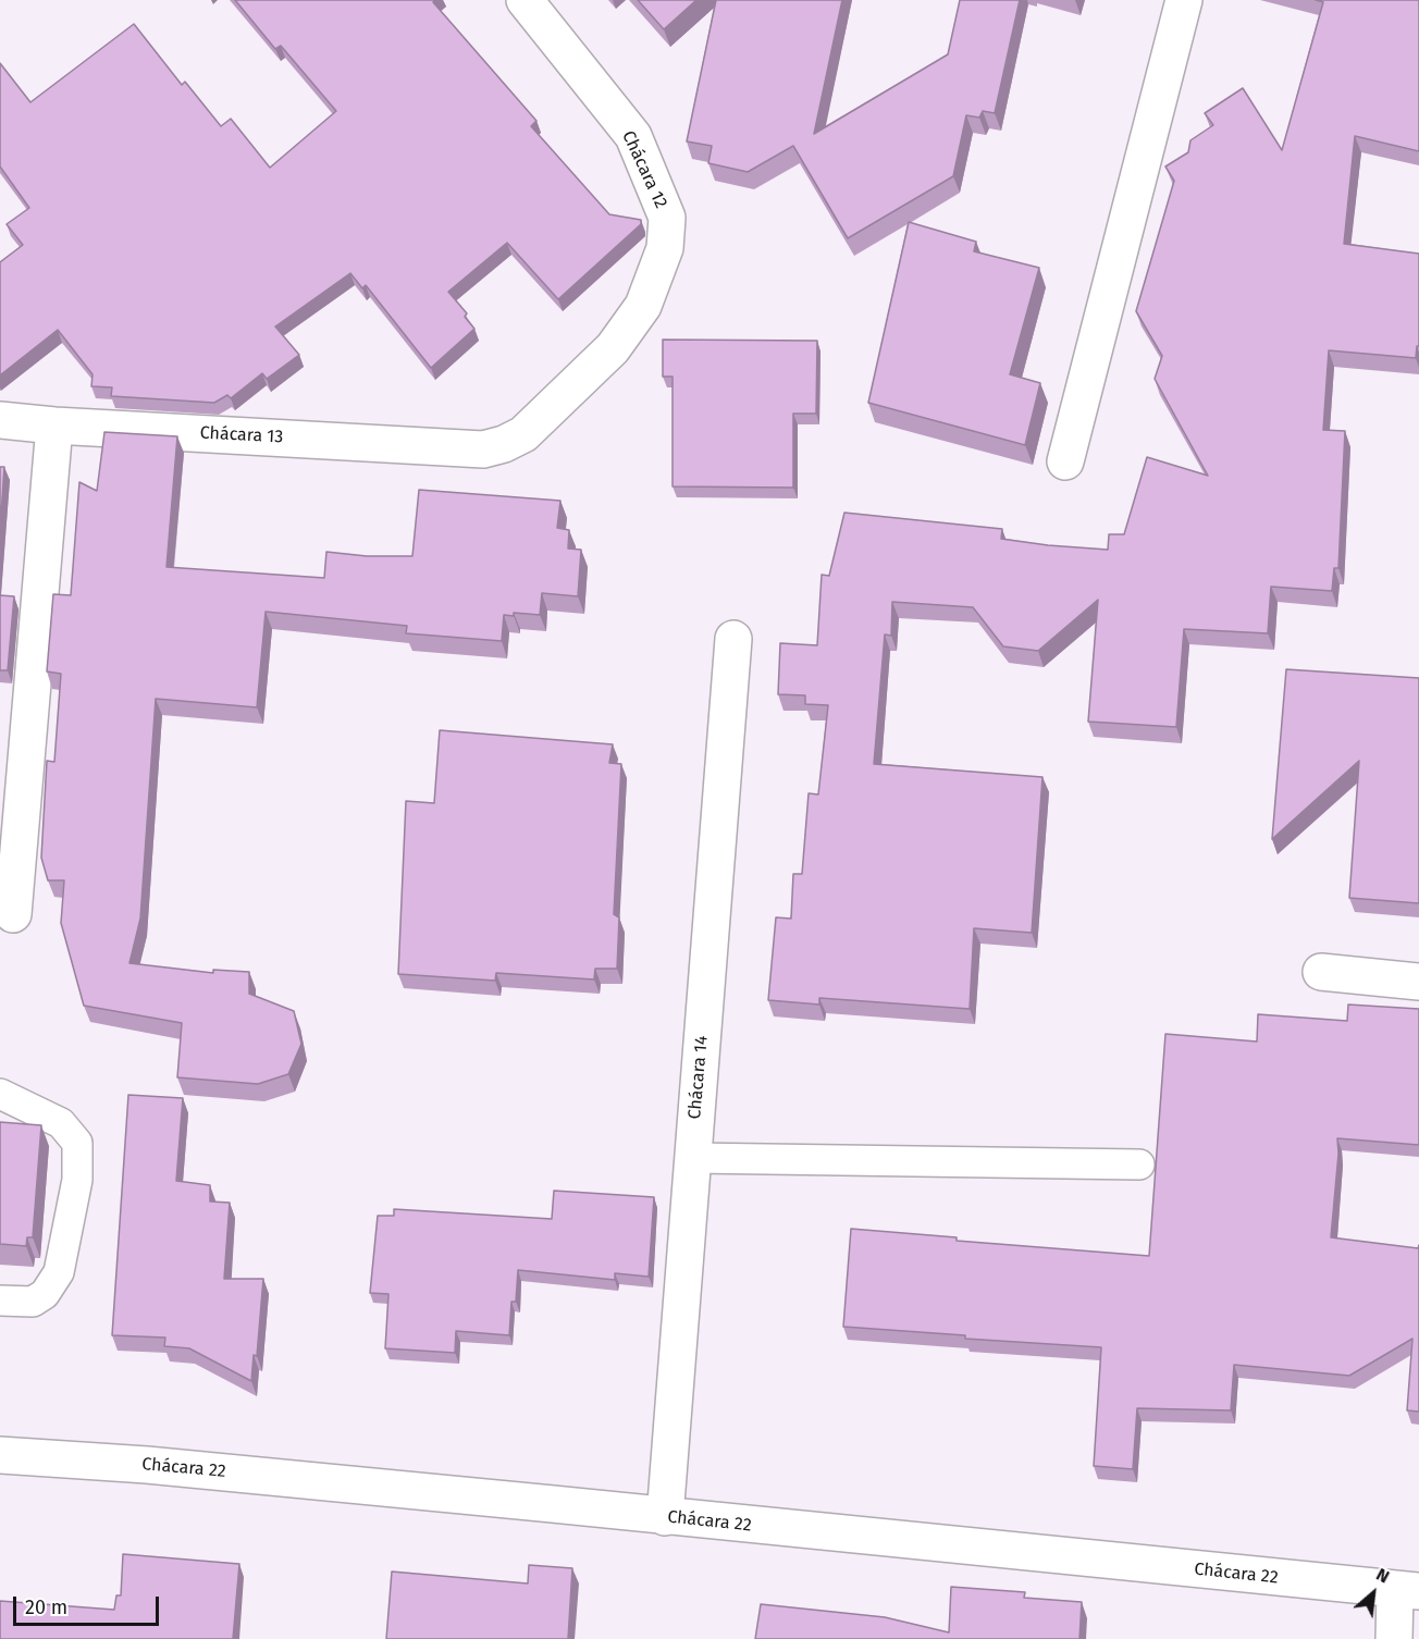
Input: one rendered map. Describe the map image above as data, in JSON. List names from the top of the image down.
{
  "streets": {
    "street": [
      "Chácara 12",
      "Chácara 13",
      "Chácara 14",
      "Chácara 22"
    ]
  },
  "crossings": [
    ["Chácara 12", "Chácara 13"],
    ["Chácara 14", "Chácara 22"]
  ],
  "scale_bar": "20 m",
  "north": "top right"
}
